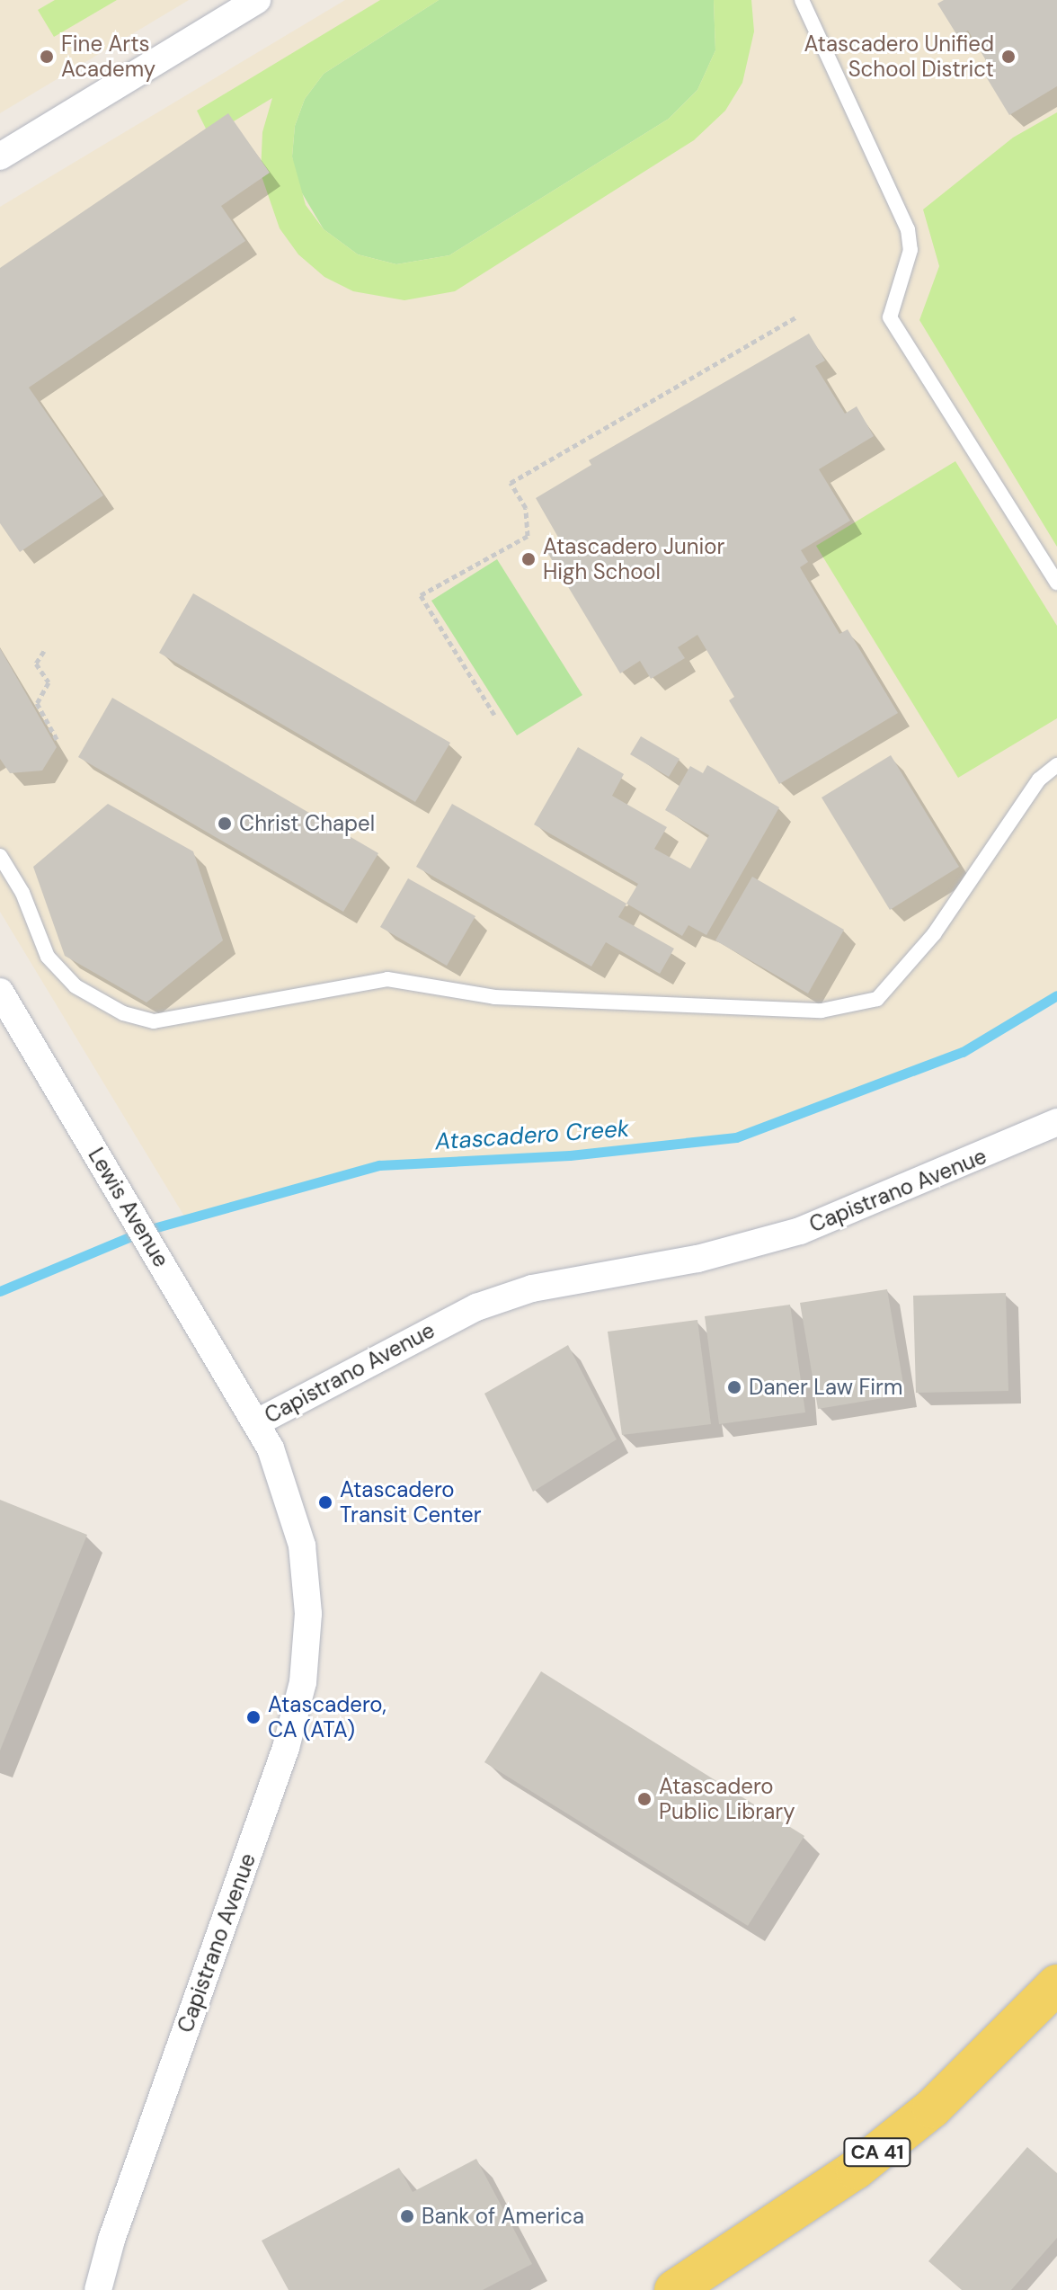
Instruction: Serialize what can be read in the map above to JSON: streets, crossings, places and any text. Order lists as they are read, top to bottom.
{
  "streets": {
    "main road": ["CA 41"],
    "street": ["Capistrano Avenue", "Lewis Avenue"]
  },
  "crossings": [
    ["Capistrano Avenue", "Lewis Avenue"]
  ],
  "water": ["Atascadero Creek"],
  "places": [
    "Fine Arts Academy",
    "Atascadero Unified School District",
    "Atascadero Junior High School",
    "Christ Chapel",
    "Daner Law Firm",
    "Atascadero Transit Center",
    "Atascadero, CA (ATA)",
    "Atascadero Public Library",
    "Bank of America"
  ]
}
